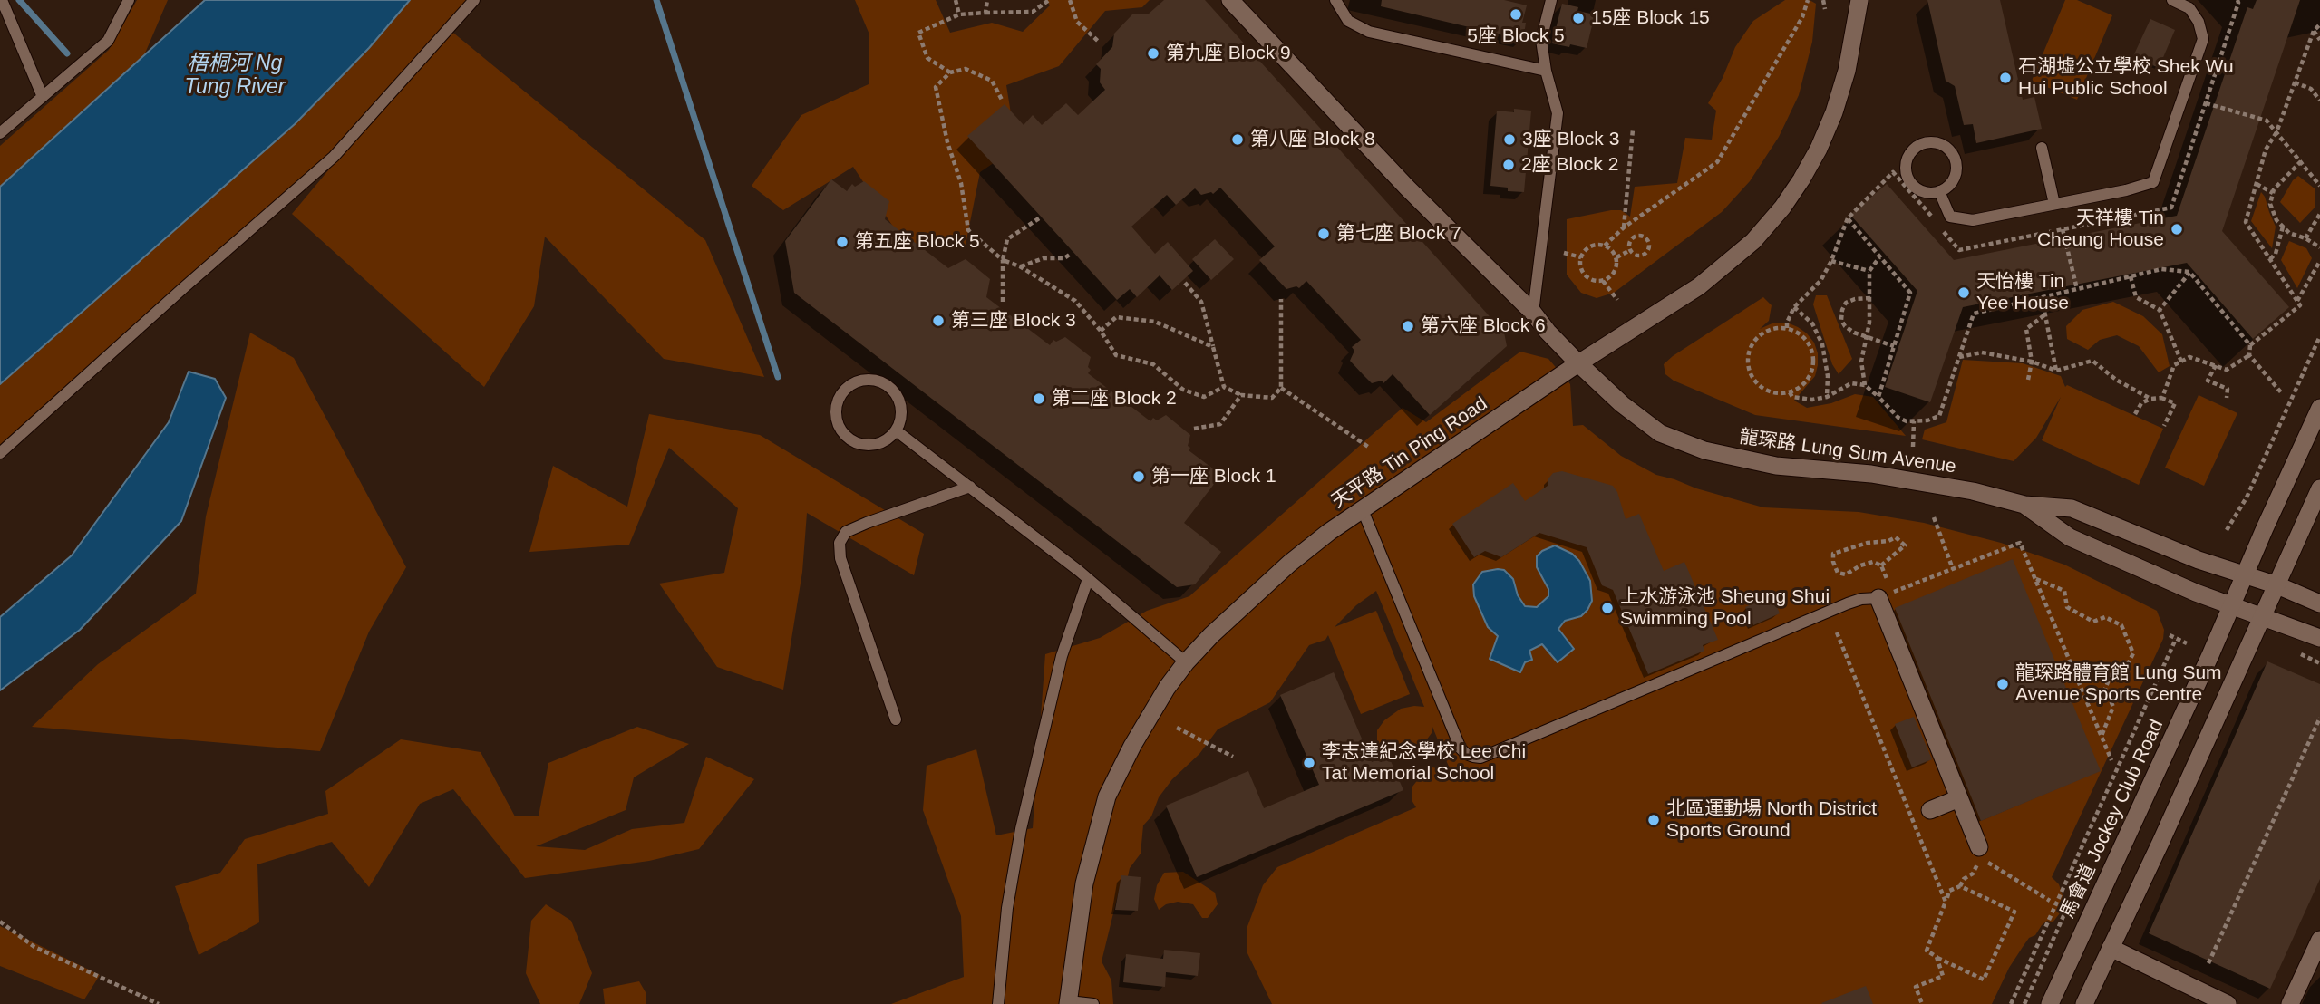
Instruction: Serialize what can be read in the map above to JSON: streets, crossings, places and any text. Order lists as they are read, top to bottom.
{
  "streets": {
    "street": ["龍琛路 Lung Sum Avenue", "天平路 Tin Ping Road", "馬會道 Jockey Club Road"]
  },
  "crossings": [
    ["龍琛路 Lung Sum Avenue", "天平路 Tin Ping Road"],
    ["龍琛路 Lung Sum Avenue", "馬會道 Jockey Club Road"]
  ],
  "water": ["梧桐河 Ng Tung River"],
  "places": [
    "5座 Block 5",
    "15座 Block 15",
    "第九座 Block 9",
    "石湖墟公立學校 Shek Wu Hui Public School",
    "第八座 Block 8",
    "3座 Block 3",
    "2座 Block 2",
    "天祥樓 Tin Cheung House",
    "第七座 Block 7",
    "第五座 Block 5",
    "天怡樓 Tin Yee House",
    "第三座 Block 3",
    "第六座 Block 6",
    "第二座 Block 2",
    "第一座 Block 1",
    "上水游泳池 Sheung Shui Swimming Pool",
    "龍琛路體育館 Lung Sum Avenue Sports Centre",
    "李志達紀念學校 Lee Chi Tat Memorial School",
    "北區運動場 North District Sports Ground"
  ]
}
